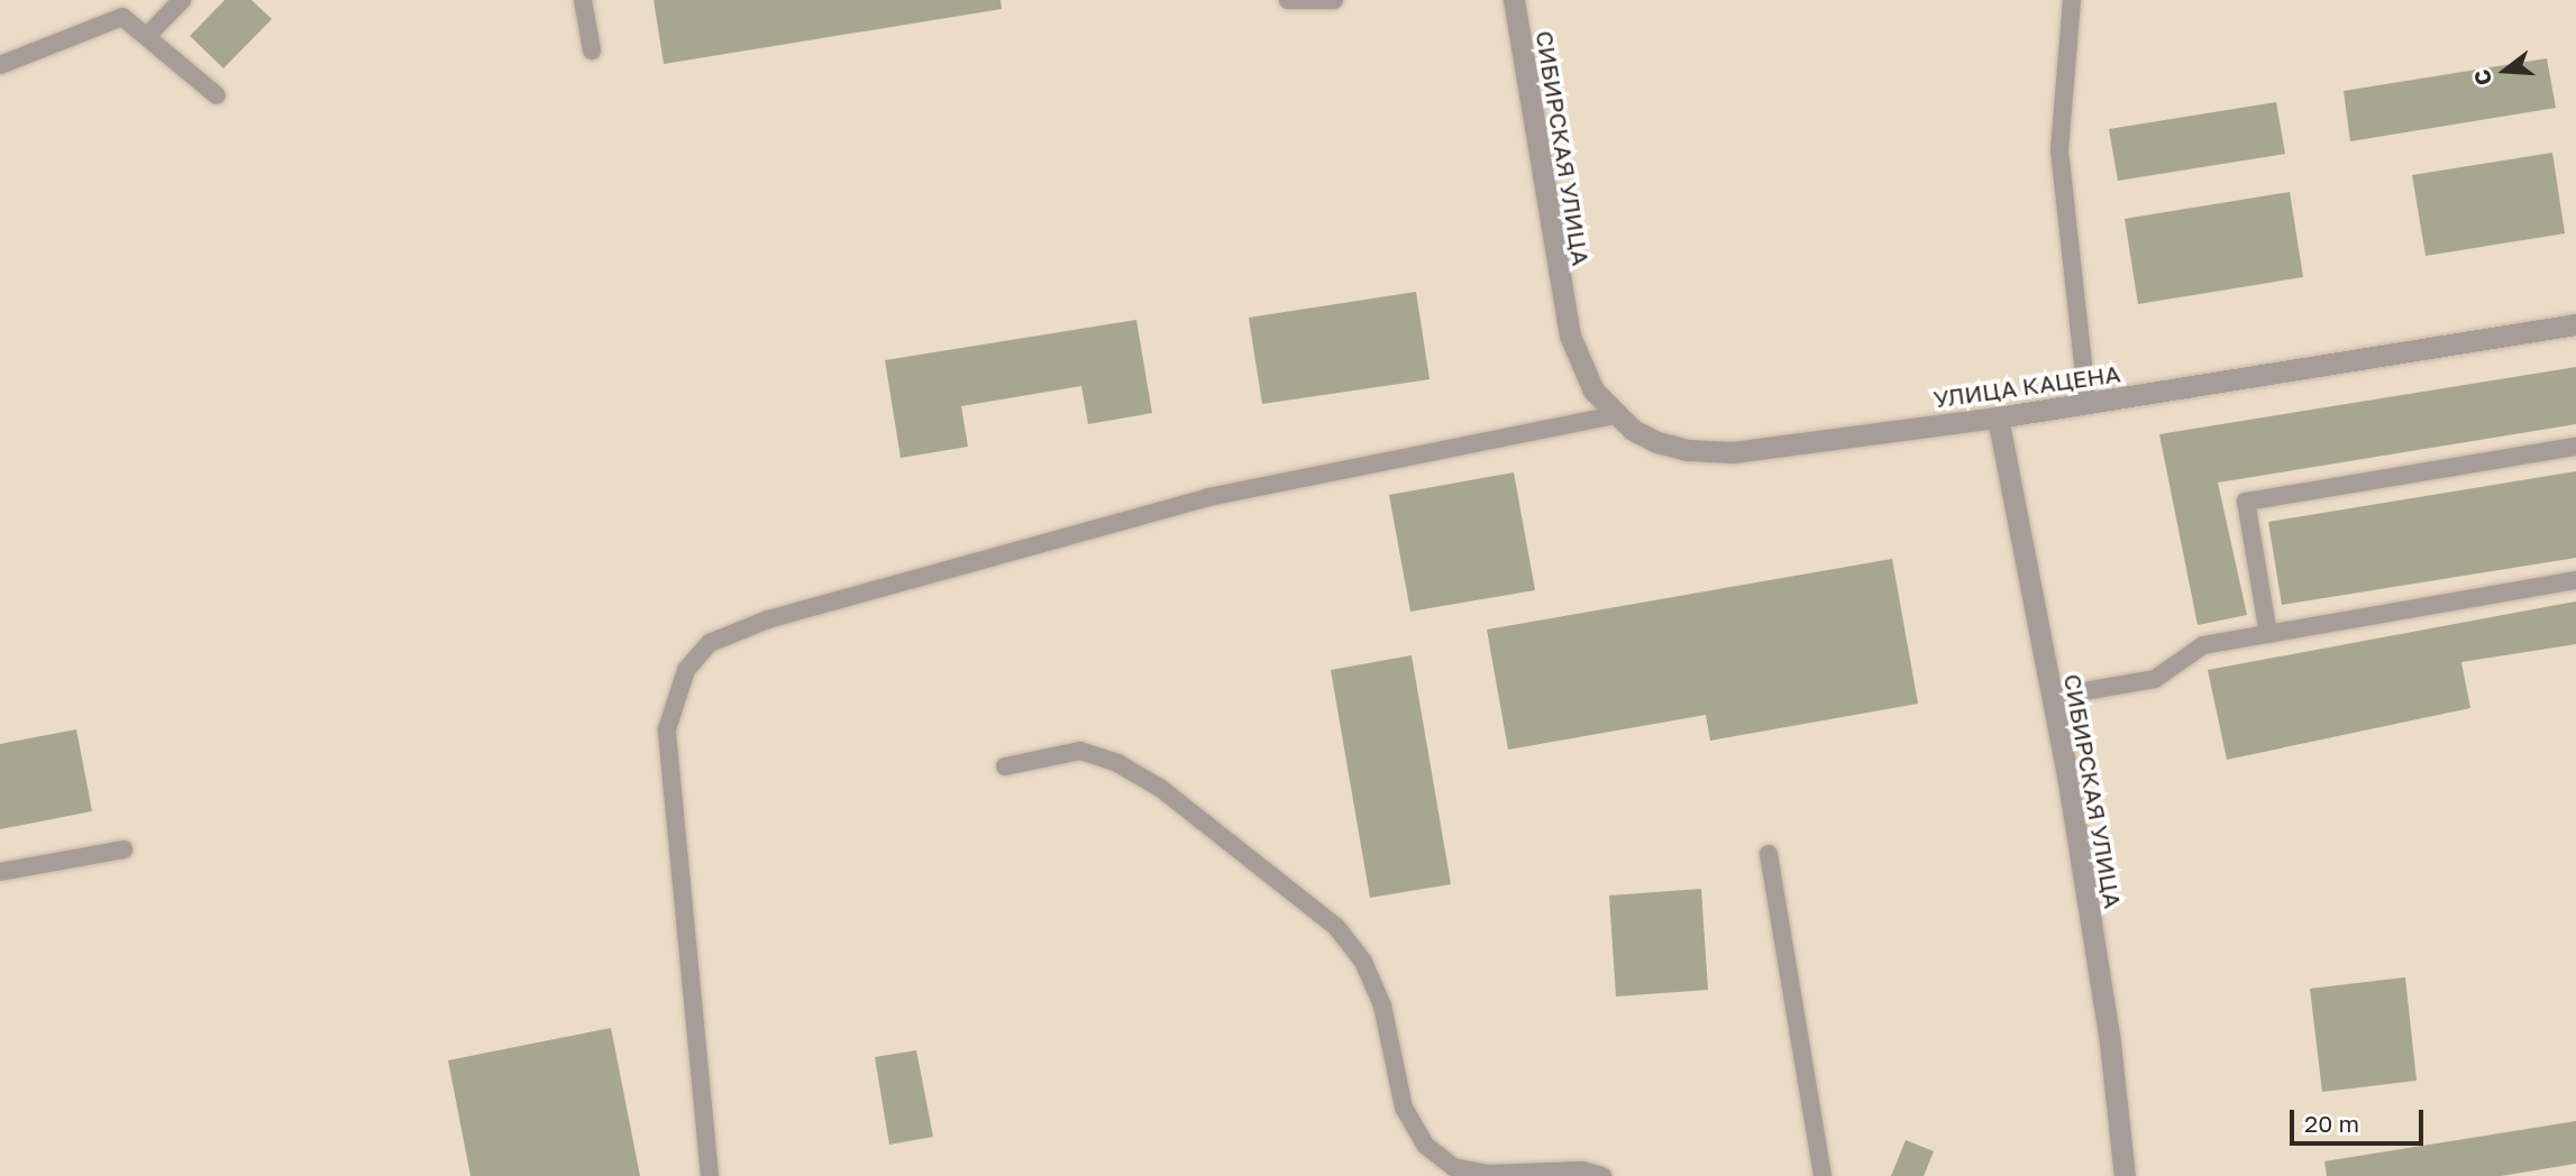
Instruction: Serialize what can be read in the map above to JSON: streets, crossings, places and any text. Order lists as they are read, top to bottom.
{
  "streets": {
    "street": ["СИБИРСКАЯ УЛИЦА", "УЛИЦА КАЦЕНА"]
  },
  "crossings": [
    ["СИБИРСКАЯ УЛИЦА", "УЛИЦА КАЦЕНА"]
  ],
  "scale_bar": "20 m",
  "north": "left"
}
